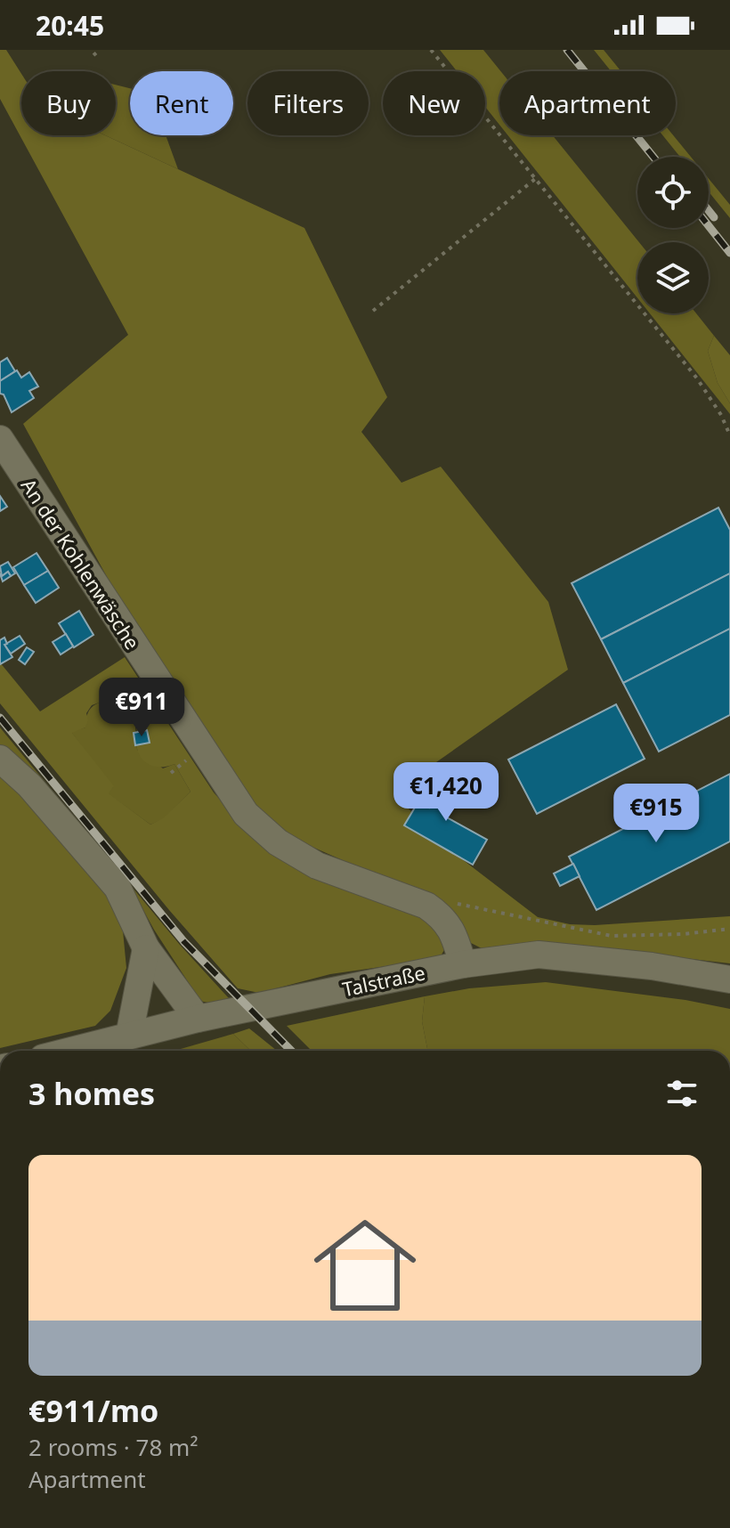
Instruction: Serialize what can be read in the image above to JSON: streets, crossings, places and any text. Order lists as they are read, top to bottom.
{
  "streets": {
    "street": ["An der Kohlenwäsche", "Talstraße"]
  },
  "crossings": [
    ["An der Kohlenwäsche", "Talstraße"]
  ],
  "page": {
    "status": "20:45",
    "chip": [
      "Buy",
      "Rent",
      "Filters",
      "New",
      "Apartment"
    ],
    "price": ["€911", "€1,420", "€915"],
    "heading": "3 homes",
    "list": [
      {
        "name": "€911/mo",
        "note": "2 rooms · 78 m² · Apartment"
      }
    ]
  }
}
